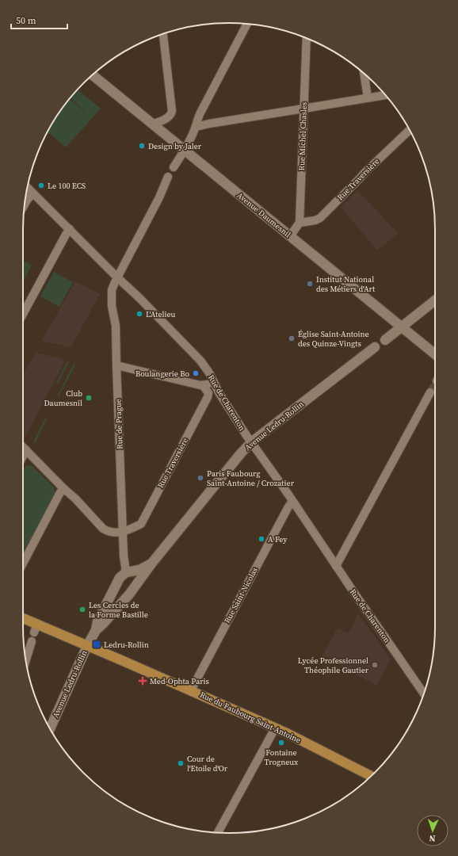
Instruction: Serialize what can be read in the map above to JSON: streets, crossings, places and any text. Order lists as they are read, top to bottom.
{
  "streets": {
    "main road": ["Avenue Daumesnil", "Avenue Ledru-Rollin", "Rue du Faubourg Saint-Antoine"],
    "street": [
      "Rue Michel Chasles",
      "Rue Traversière",
      "Rue de Charenton",
      "Rue de Prague",
      "Rue Saint-Nicolas"
    ]
  },
  "crossings": [
    ["Rue Michel Chasles", "Rue Traversière"],
    ["Rue Traversière", "Rue de Prague"],
    ["Rue de Charenton", "Rue de Prague"],
    ["Rue de Charenton", "Avenue Ledru-Rollin"],
    ["Rue de Charenton", "Rue Saint-Nicolas"],
    ["Rue de Prague", "Avenue Ledru-Rollin"],
    ["Avenue Ledru-Rollin", "Rue du Faubourg Saint-Antoine"],
    ["Rue Saint-Nicolas", "Rue du Faubourg Saint-Antoine"]
  ],
  "places": {
    "other": [
      "Design by Jaler",
      "Le 100 ECS",
      "Institut National des Métiers d'Art",
      "L'Atelieu",
      "Église Saint-Antoine des Quinze-Vingts",
      "Boulangerie Bo",
      "Club Daumesnil",
      "Paris Faubourg Saint-Antoine / Crozatier",
      "A Fey",
      "Les Cercles de la Forme Bastille",
      "Lycée Professionnel Théophile Gautier",
      "Fontaine Trogneux",
      "Cour de l'Etoile d'Or"
    ],
    "transit": ["Ledru-Rollin"],
    "health": ["Med-Ophta Paris"]
  },
  "scale_bar": "50 m",
  "north": "bottom"
}
